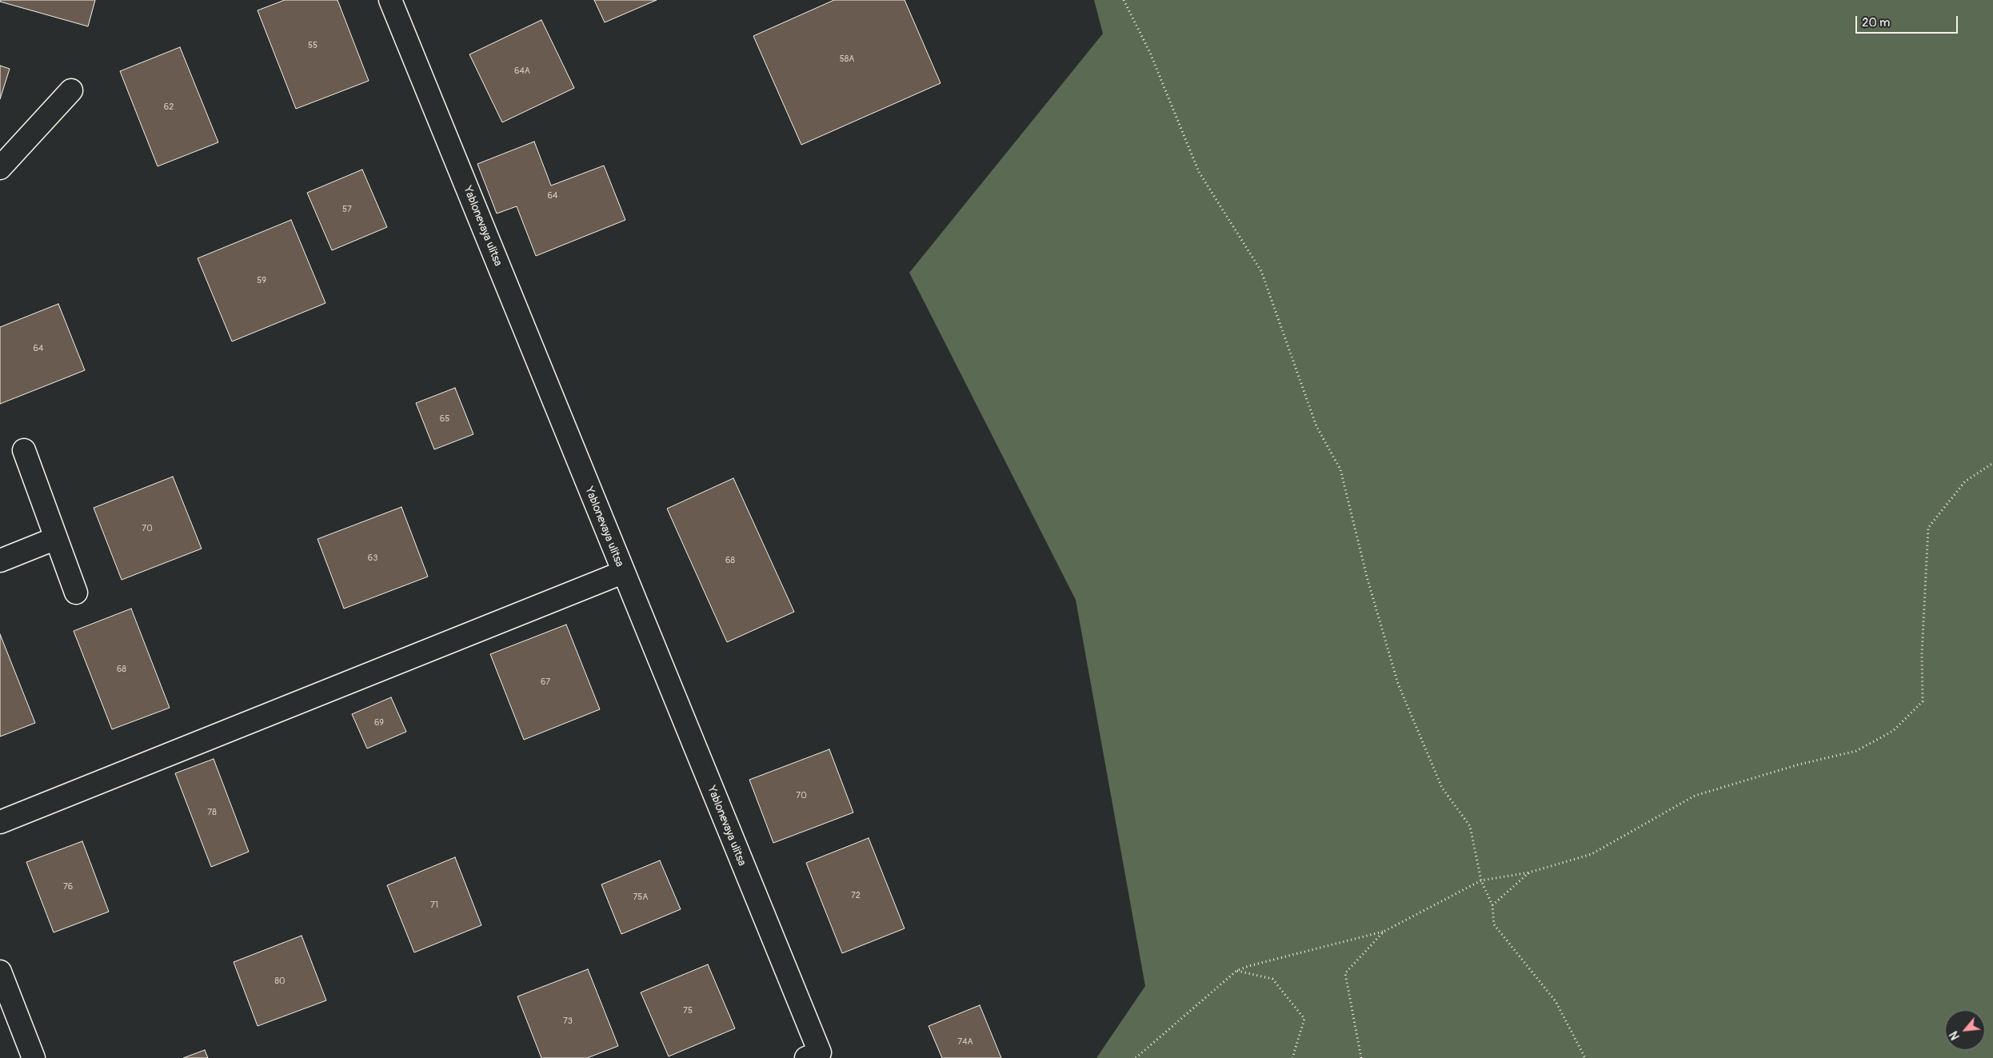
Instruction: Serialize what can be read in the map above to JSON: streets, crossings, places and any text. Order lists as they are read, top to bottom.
{
  "streets": {
    "street": ["Yablonevaya ulitsa"]
  },
  "house_numbers": [
    "55",
    "58А",
    "64А",
    "62",
    "64",
    "57",
    "59",
    "64",
    "65",
    "70",
    "63",
    "68",
    "68",
    "67",
    "69",
    "70",
    "78",
    "76",
    "72",
    "75А",
    "71",
    "80",
    "75",
    "73",
    "74А"
  ],
  "scale_bar": "20 m",
  "north": "bottom left"
}
